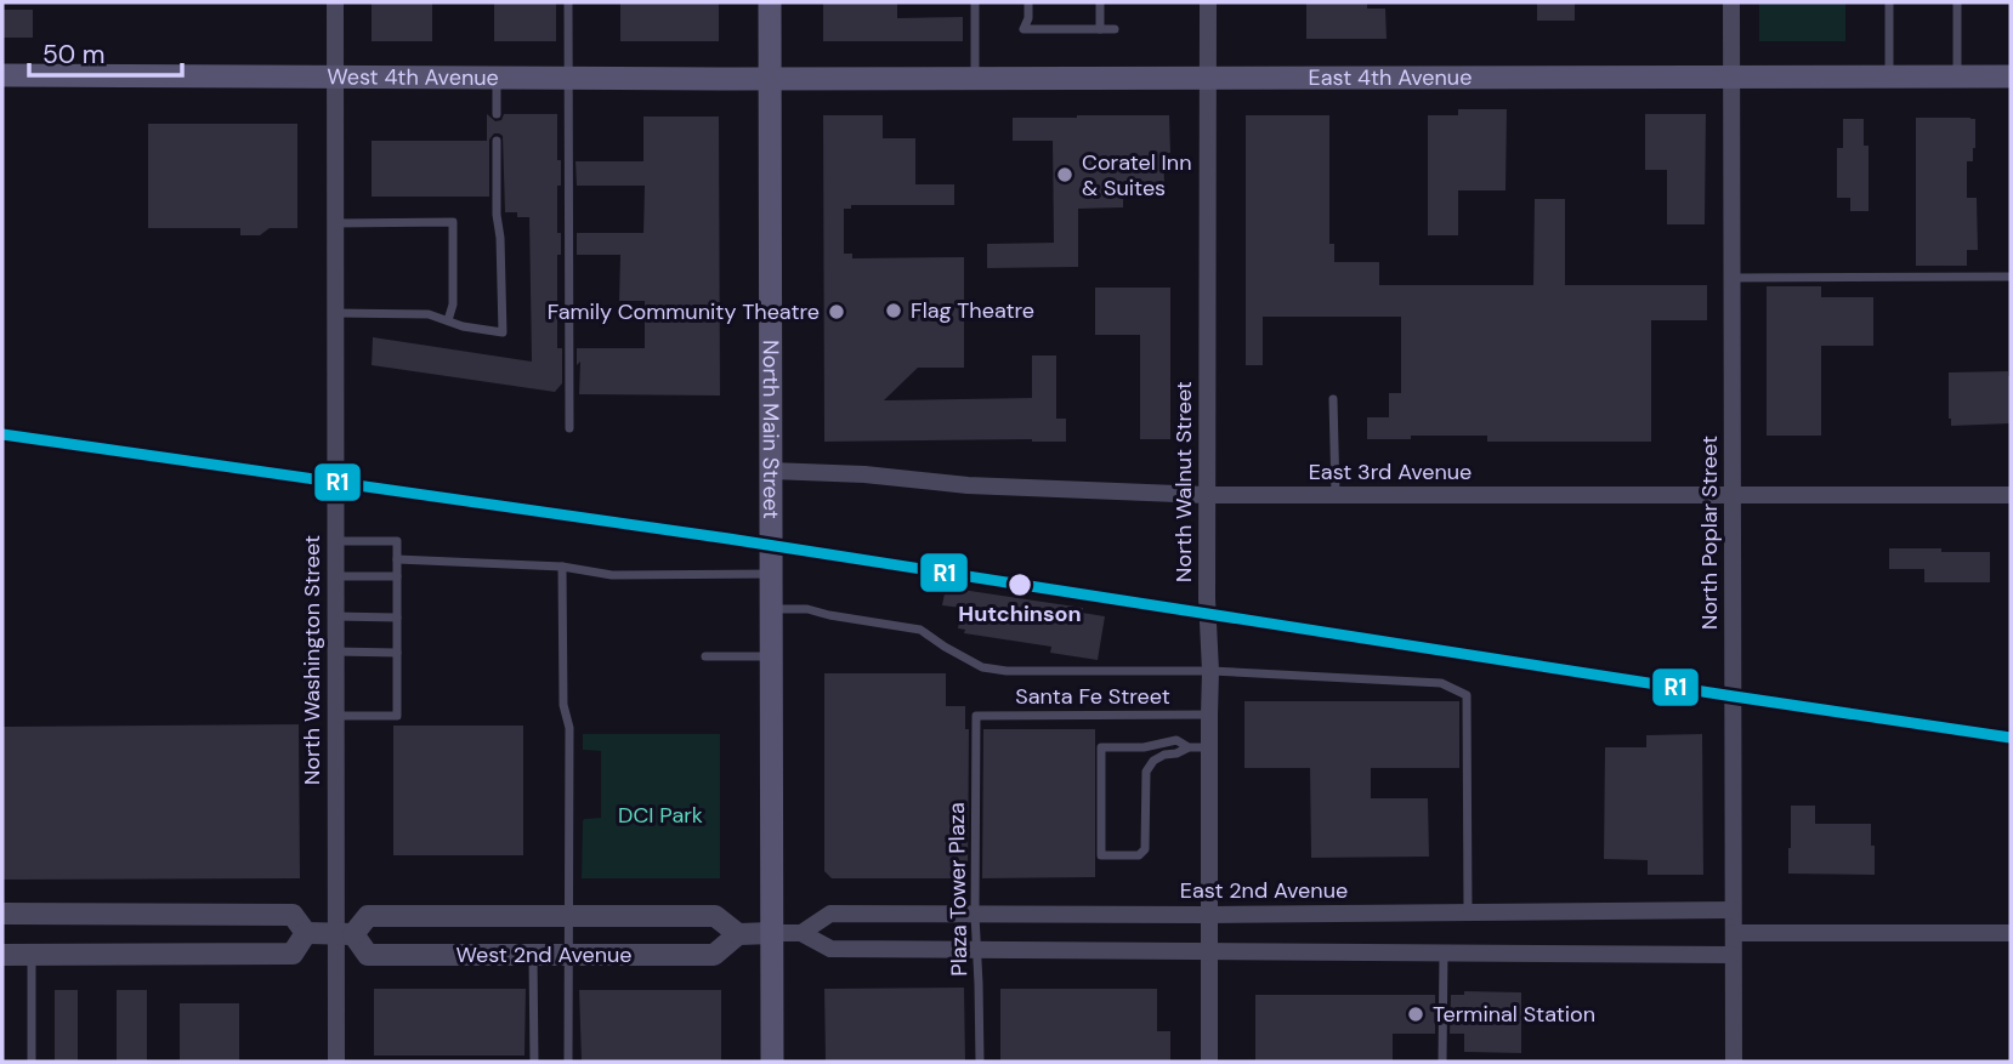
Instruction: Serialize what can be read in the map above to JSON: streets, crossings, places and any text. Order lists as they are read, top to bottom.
{
  "streets": {
    "main road": ["West 4th Avenue", "East 4th Avenue", "North Main Street"],
    "street": [
      "East 3rd Avenue",
      "North Walnut Street",
      "North Poplar Street",
      "North Washington Street",
      "East 2nd Avenue",
      "West 2nd Avenue"
    ],
    "lane": ["Santa Fe Street", "Plaza Tower Plaza"]
  },
  "crossings": [
    ["West 4th Avenue", "East 4th Avenue"],
    ["West 4th Avenue", "North Main Street"],
    ["West 4th Avenue", "North Washington Street"],
    ["East 4th Avenue", "North Main Street"],
    ["East 4th Avenue", "North Walnut Street"],
    ["East 4th Avenue", "North Poplar Street"],
    ["North Main Street", "East 3rd Avenue"],
    ["North Main Street", "East 2nd Avenue"],
    ["North Main Street", "West 2nd Avenue"],
    ["East 3rd Avenue", "North Walnut Street"],
    ["East 3rd Avenue", "North Poplar Street"],
    ["North Walnut Street", "Santa Fe Street"],
    ["North Walnut Street", "East 2nd Avenue"],
    ["North Poplar Street", "East 2nd Avenue"],
    ["North Washington Street", "West 2nd Avenue"],
    ["Santa Fe Street", "Plaza Tower Plaza"],
    ["Plaza Tower Plaza", "East 2nd Avenue"],
    ["East 2nd Avenue", "West 2nd Avenue"]
  ],
  "parks": ["DCI Park"],
  "places": [
    "Coratel Inn & Suites",
    "Flag Theatre",
    "Family Community Theatre",
    "Hutchinson",
    "Terminal Station"
  ],
  "lines": ["transit line R1"],
  "scale_bar": "50 m"
}
